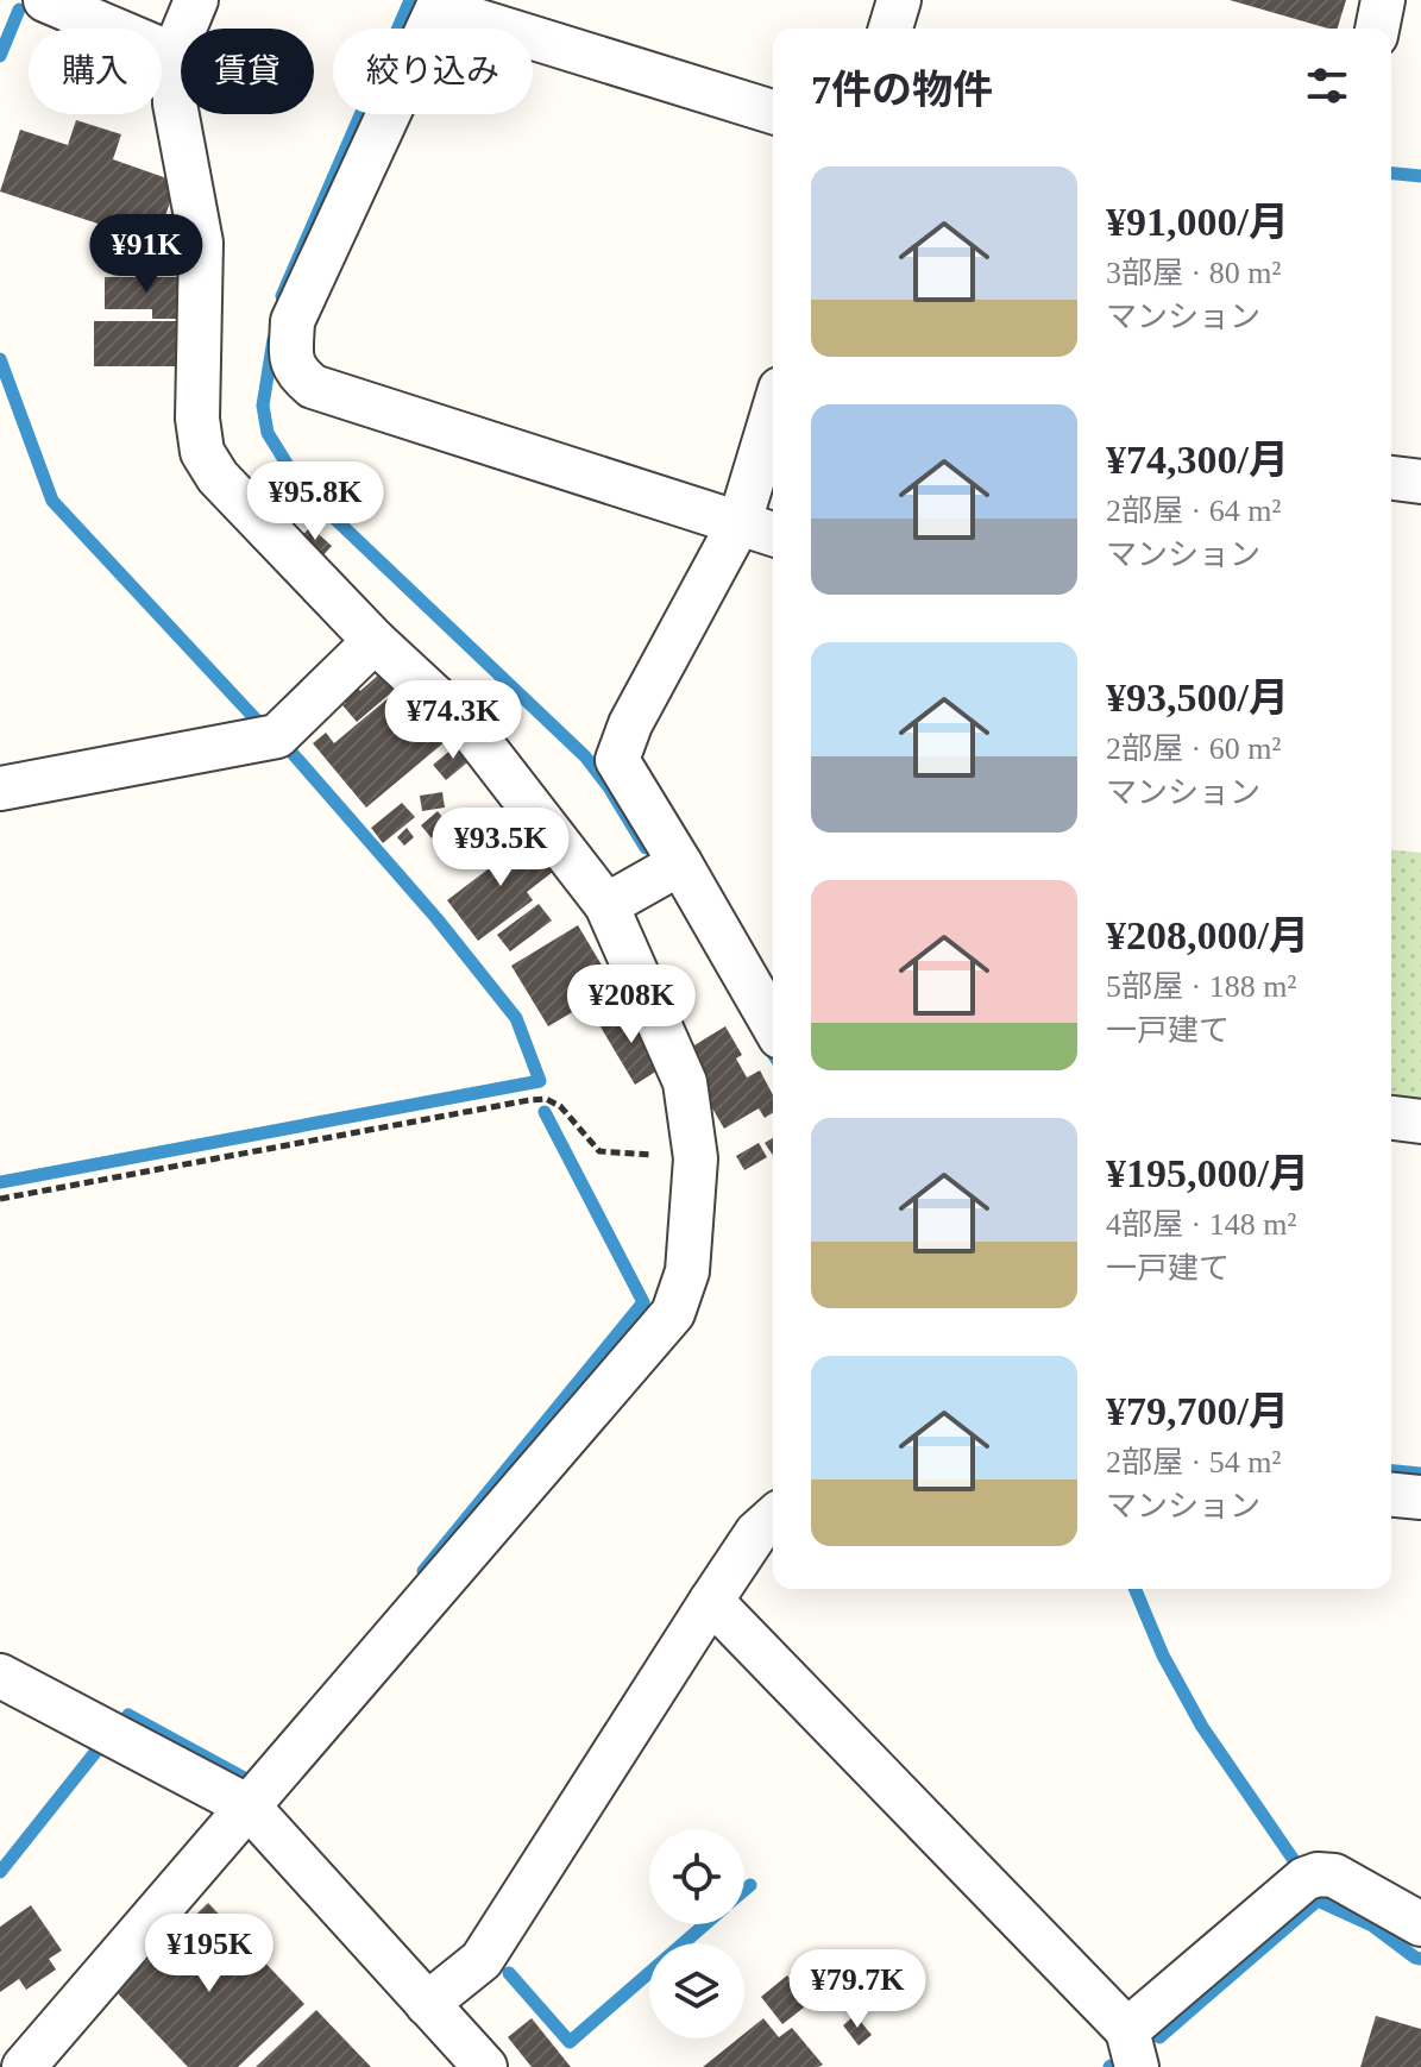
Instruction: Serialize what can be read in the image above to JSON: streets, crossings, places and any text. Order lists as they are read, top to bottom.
{
  "page": {
    "chip": ["購入", "賃貸", "絞り込み"],
    "heading": "7件の物件",
    "list": [
      {
        "name": "¥91,000/月",
        "note": "3部屋 · 80 m² · マンション"
      },
      {
        "name": "¥74,300/月",
        "note": "2部屋 · 64 m² · マンション"
      },
      {
        "name": "¥93,500/月",
        "note": "2部屋 · 60 m² · マンション"
      },
      {
        "name": "¥208,000/月",
        "note": "5部屋 · 188 m² · 一戸建て"
      },
      {
        "name": "¥195,000/月",
        "note": "4部屋 · 148 m² · 一戸建て"
      },
      {
        "name": "¥79,700/月",
        "note": "2部屋 · 54 m² · マンション"
      }
    ],
    "price": [
      "¥91K",
      "¥95.8K",
      "¥74.3K",
      "¥93.5K",
      "¥208K",
      "¥195K",
      "¥79.7K"
    ]
  }
}
